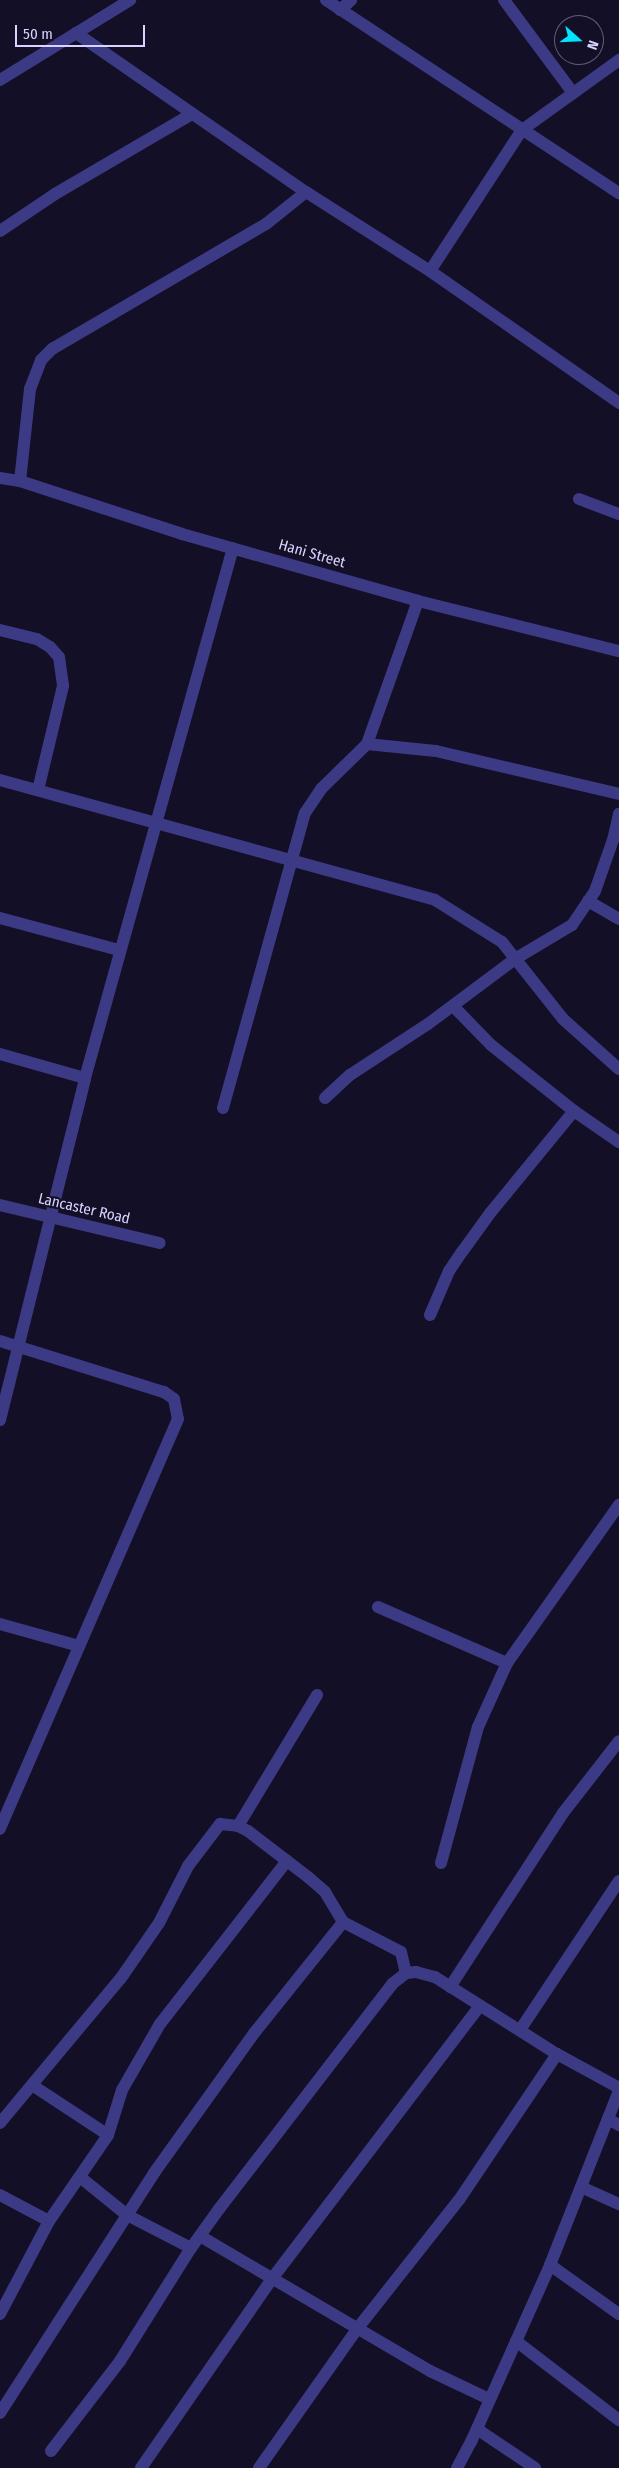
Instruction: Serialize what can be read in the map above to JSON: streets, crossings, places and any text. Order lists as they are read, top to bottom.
{
  "streets": {
    "street": ["Hani Street", "Lancaster Road"]
  },
  "scale_bar": "50 m",
  "north": "right"
}
